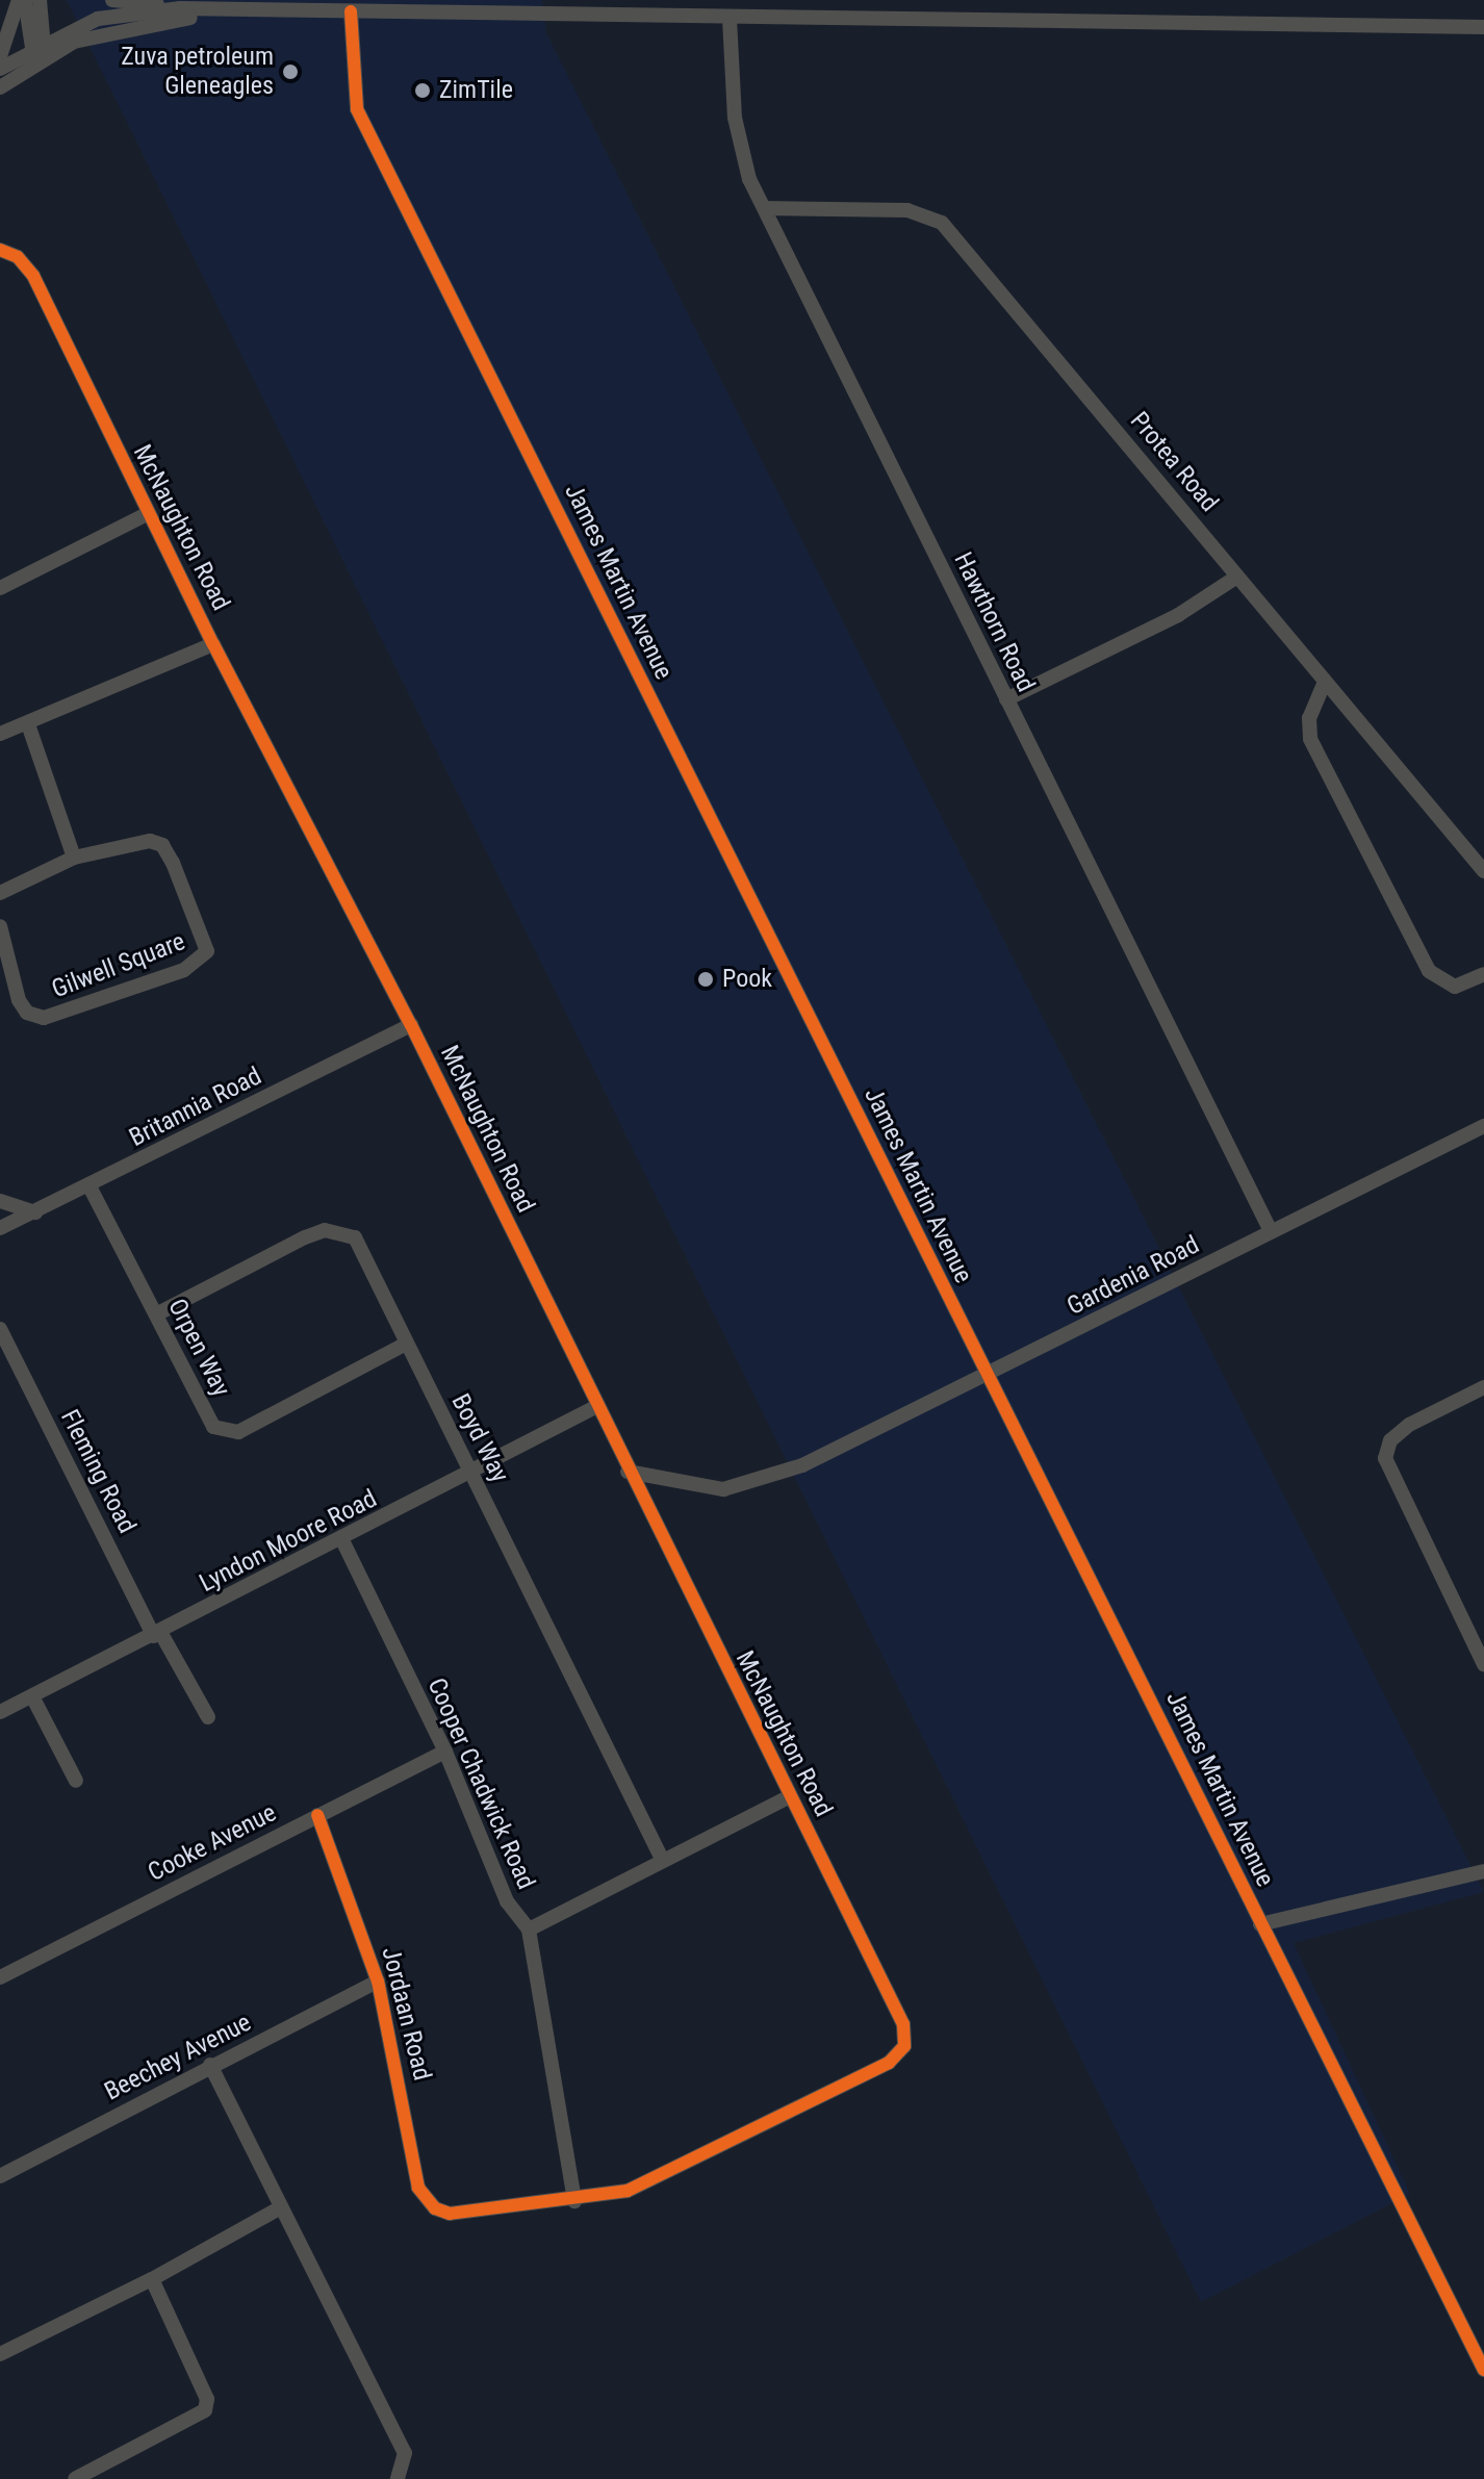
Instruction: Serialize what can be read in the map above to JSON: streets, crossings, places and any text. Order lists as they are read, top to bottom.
{
  "streets": {
    "street": [
      "Protea Road",
      "McNaughton Road",
      "James Martin Avenue",
      "Hawthorn Road",
      "Gilwell Square",
      "Britannia Road",
      "Gardenia Road",
      "Orpen Way",
      "Boyd Way",
      "Fleming Road",
      "Lyndon Moore Road",
      "Cooper Chadwick Road",
      "Cooke Avenue",
      "Jordaan Road",
      "Beechey Avenue"
    ]
  },
  "crossings": [
    ["Protea Road", "Hawthorn Road"],
    ["McNaughton Road", "Britannia Road"],
    ["McNaughton Road", "Gardenia Road"],
    ["McNaughton Road", "Lyndon Moore Road"],
    ["McNaughton Road", "Cooper Chadwick Road"],
    ["McNaughton Road", "Jordaan Road"],
    ["James Martin Avenue", "Gardenia Road"],
    ["Hawthorn Road", "Gardenia Road"],
    ["Britannia Road", "Orpen Way"],
    ["Orpen Way", "Boyd Way"],
    ["Boyd Way", "Lyndon Moore Road"],
    ["Fleming Road", "Lyndon Moore Road"],
    ["Lyndon Moore Road", "Cooper Chadwick Road"],
    ["Cooper Chadwick Road", "Cooke Avenue"],
    ["Cooper Chadwick Road", "Jordaan Road"],
    ["Cooke Avenue", "Jordaan Road"],
    ["Jordaan Road", "Beechey Avenue"]
  ],
  "places": ["Zuva petroleum Gleneagles", "ZimTile", "Pook"]
}
